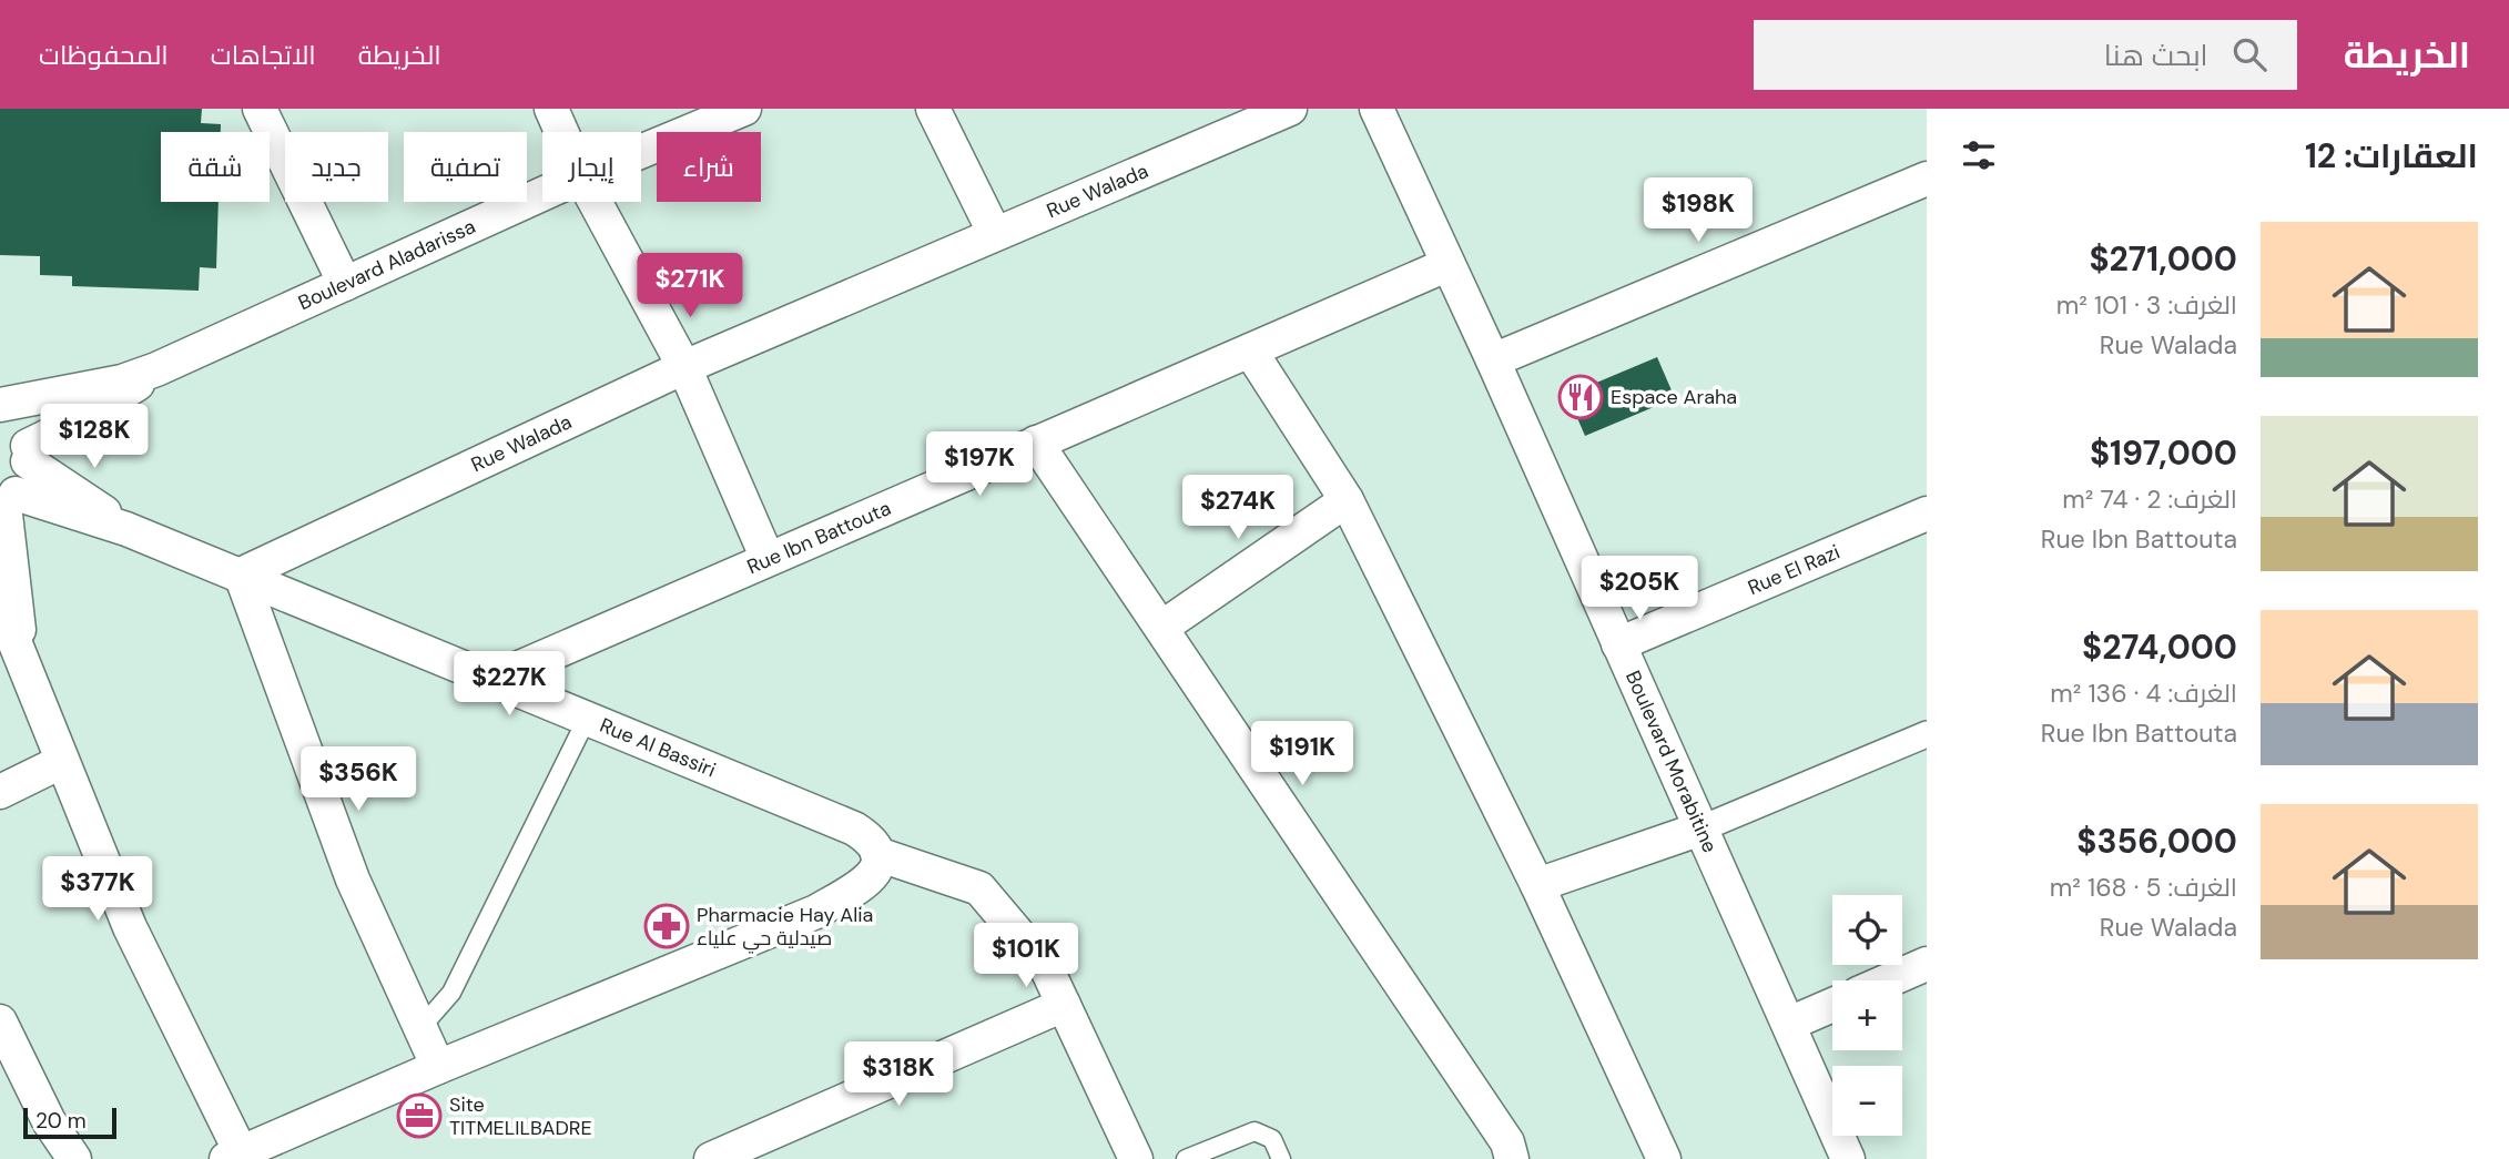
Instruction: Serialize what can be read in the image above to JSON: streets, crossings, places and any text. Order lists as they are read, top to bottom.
{
  "streets": {
    "street": [
      "Rue Walada",
      "Boulevard Aladarissa",
      "Rue Ibn Battouta",
      "Rue El Razi",
      "Rue Al Bassiri",
      "Boulevard Morabitine"
    ]
  },
  "crossings": [
    ["Rue Walada", "Rue Al Bassiri"],
    ["Boulevard Aladarissa", "Rue Al Bassiri"],
    ["Rue Ibn Battouta", "Rue Al Bassiri"],
    ["Rue Ibn Battouta", "Boulevard Morabitine"],
    ["Rue El Razi", "Boulevard Morabitine"]
  ],
  "places": {
    "restaurant": ["Espace Araha"],
    "pharmacy": ["Pharmacie Hay Alia صيدلية حي علياء"],
    "office": ["Site TITMELILBADRE"]
  },
  "scale_bar": "20 m",
  "page": {
    "header": "الخريطة",
    "search": "ابحث هنا",
    "nav": ["الخريطة", "الاتجاهات", "المحفوظات"],
    "heading": "العقارات: 12",
    "chip": [
      "شراء",
      "إيجار",
      "تصفية",
      "جديد",
      "شقة"
    ],
    "price": [
      "$198K",
      "$271K",
      "$128K",
      "$197K",
      "$274K",
      "$205K",
      "$227K",
      "$191K",
      "$356K",
      "$377K",
      "$101K",
      "$318K"
    ],
    "list": [
      {
        "name": "$271,000",
        "note": "الغرف: 3 · 101 m² · Rue Walada"
      },
      {
        "name": "$197,000",
        "note": "الغرف: 2 · 74 m² · Rue Ibn Battouta"
      },
      {
        "name": "$274,000",
        "note": "الغرف: 4 · 136 m² · Rue Ibn Battouta"
      },
      {
        "name": "$356,000",
        "note": "الغرف: 5 · 168 m² · Rue Walada"
      }
    ],
    "map_buttons": ["+", "−"],
    "scale": "20 m"
  }
}
